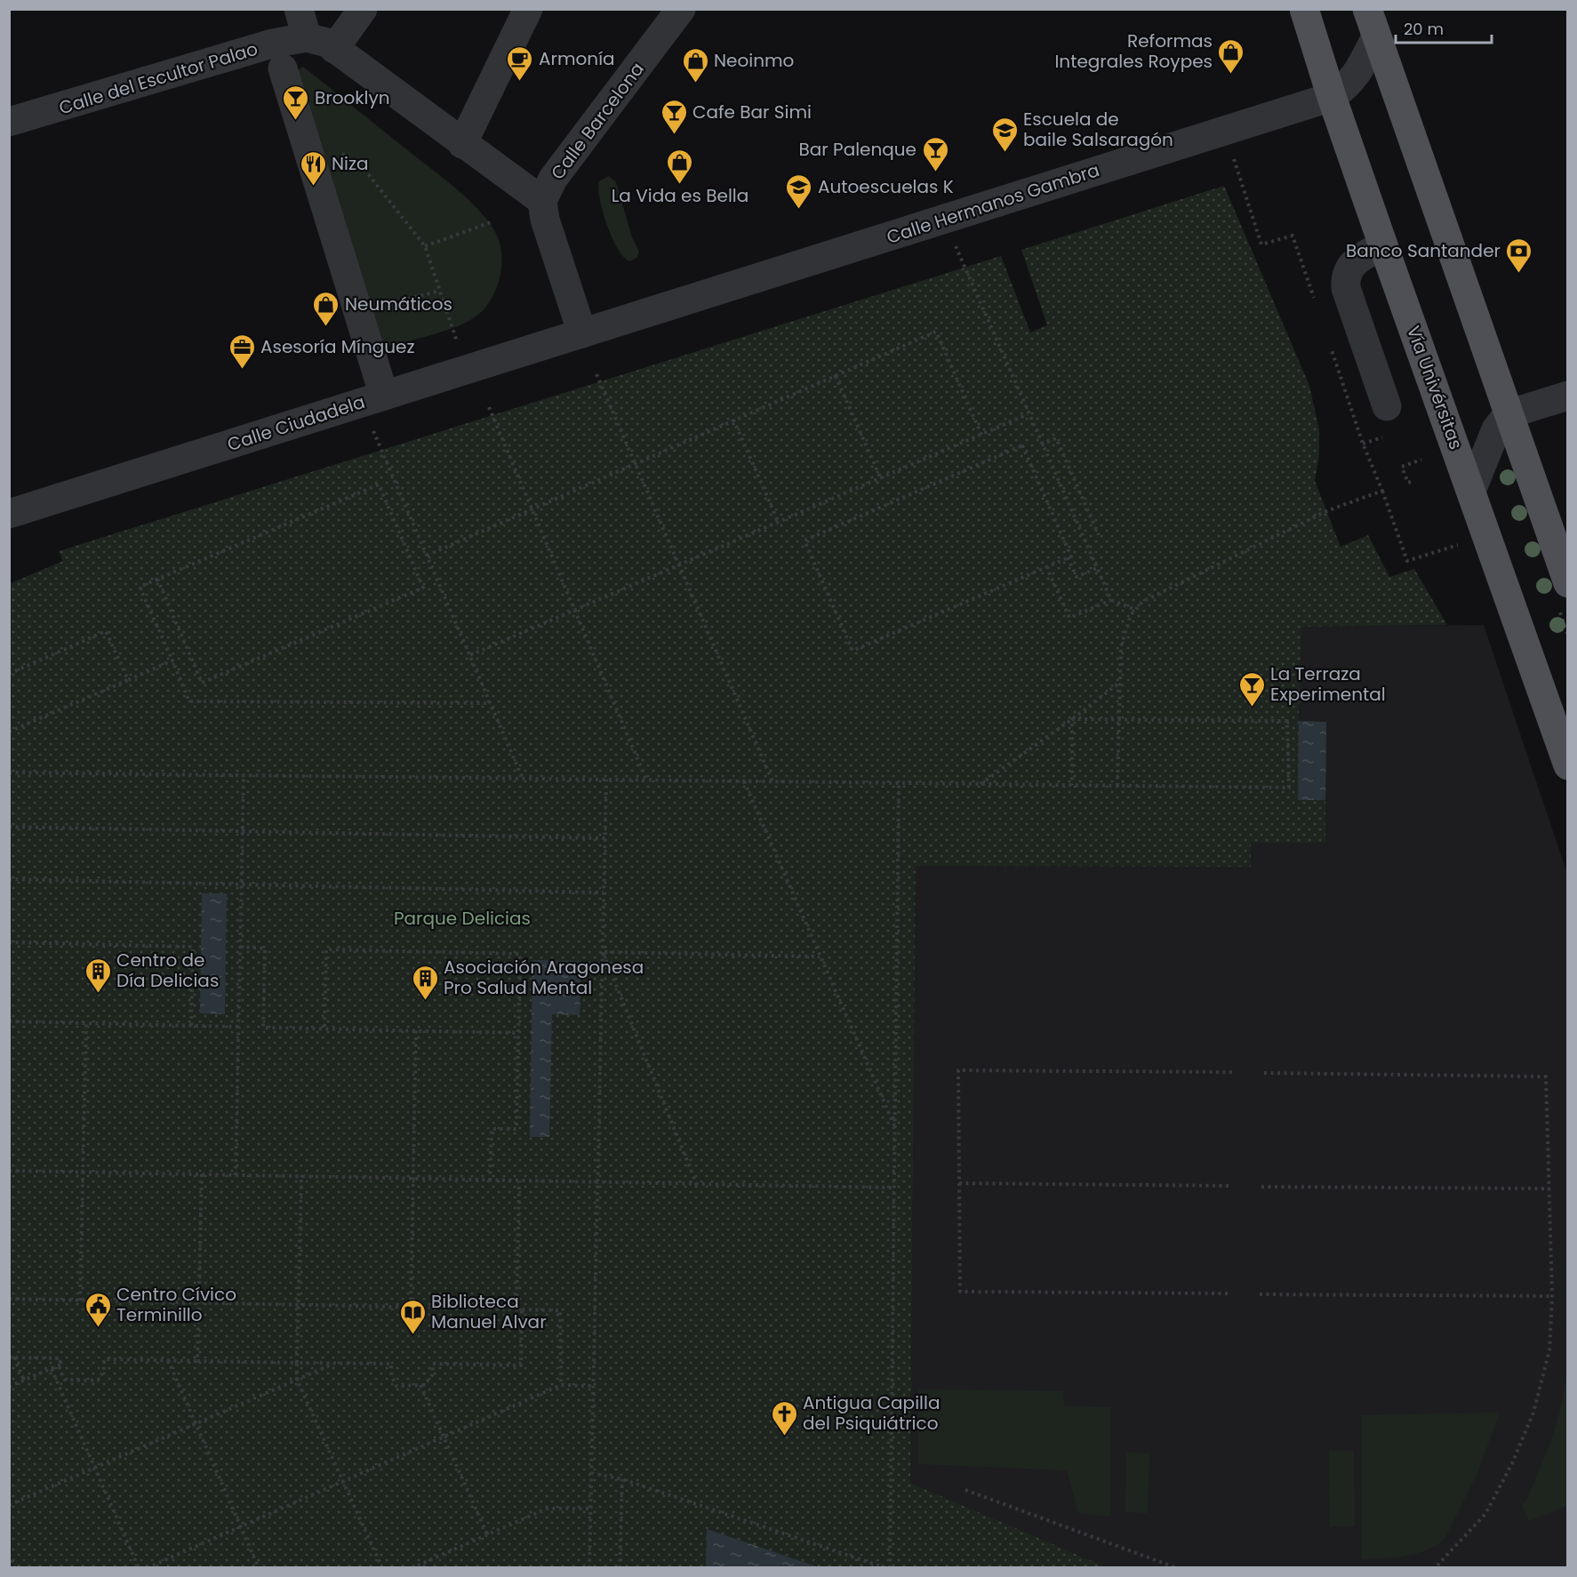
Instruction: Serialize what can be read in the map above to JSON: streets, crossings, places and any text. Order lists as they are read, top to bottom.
{
  "streets": {
    "main road": ["Vía Univérsitas"],
    "street": [
      "Calle del Escultor Palao",
      "Calle Barcelona",
      "Calle Hermanos Gambra",
      "Calle Ciudadela"
    ]
  },
  "crossings": [
    ["Calle Hermanos Gambra", "Vía Univérsitas"],
    ["Calle Hermanos Gambra", "Calle Ciudadela"]
  ],
  "parks": ["Parque Delicias"],
  "places": {
    "shop": [
      "Reformas Integrales Roypes",
      "Neoinmo",
      "La Vida es Bella",
      "Neumáticos"
    ],
    "cafe": ["Armonía"],
    "bar": [
      "Brooklyn",
      "Cafe Bar Simi",
      "Bar Palenque",
      "La Terraza Experimental"
    ],
    "school or university": ["Escuela de baile Salsaragón", "Autoescuelas K"],
    "restaurant": ["Niza"],
    "bank": ["Banco Santander"],
    "office": ["Asesoría Mínguez"],
    "building": ["Centro de Día Delicias", "Asociación Aragonesa Pro Salud Mental"],
    "public building": ["Centro Cívico Terminillo"],
    "library": ["Biblioteca Manuel Alvar"],
    "church": ["Antigua Capilla del Psiquiátrico"]
  },
  "scale_bar": "20 m"
}
